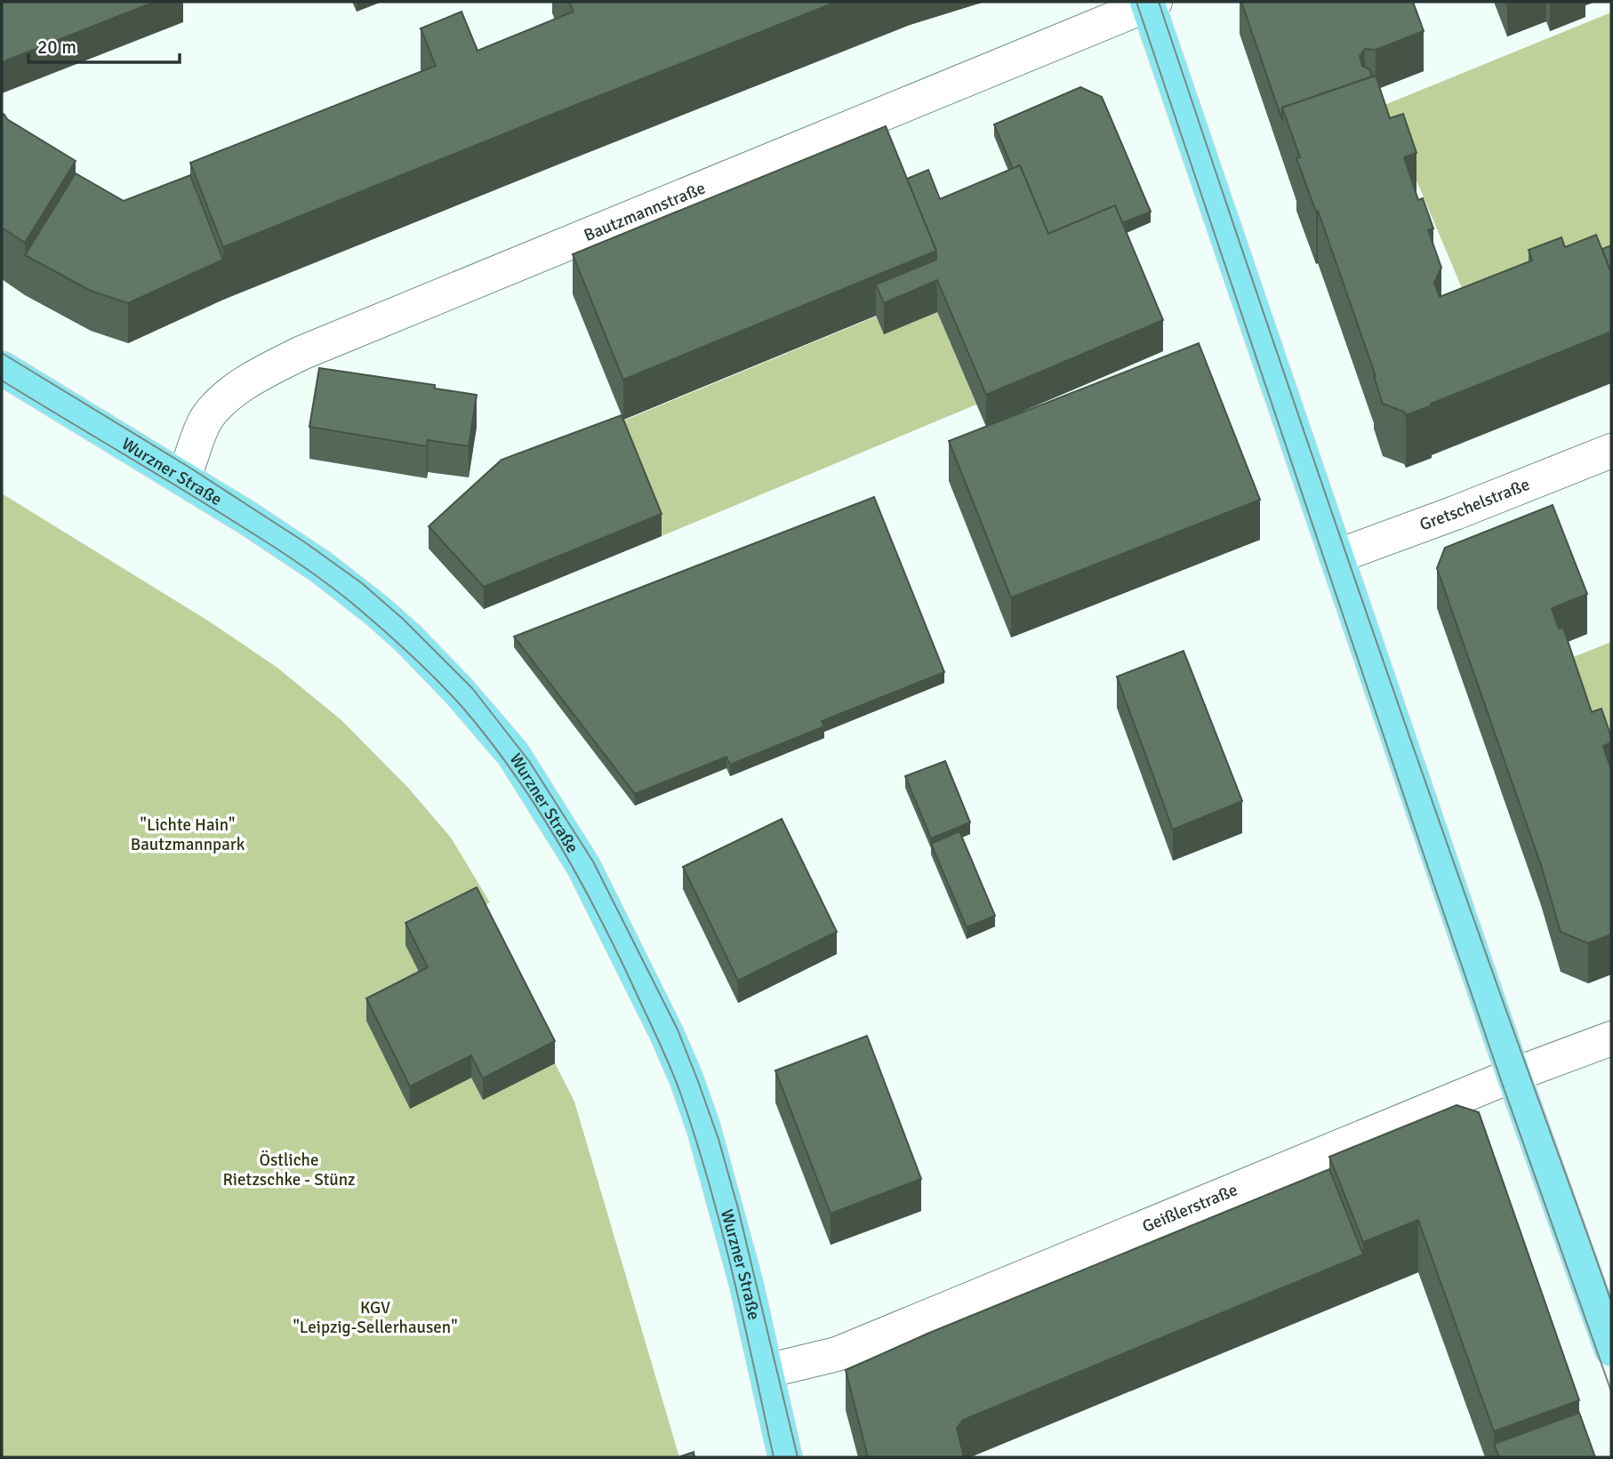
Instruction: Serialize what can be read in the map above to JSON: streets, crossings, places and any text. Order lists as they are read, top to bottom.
{
  "streets": {
    "main road": ["Wurzner Straße"],
    "street": ["Bautzmannstraße", "Gretschelstraße", "Geißlerstraße"]
  },
  "crossings": [
    ["Bautzmannstraße", "Wurzner Straße"],
    ["Wurzner Straße", "Geißlerstraße"]
  ],
  "parks": ["\"Lichte Hain\" Bautzmannpark", "Östliche Rietzschke - Stünz", "KGV \"Leipzig-Sellerhausen\""],
  "scale_bar": "20 m"
}
